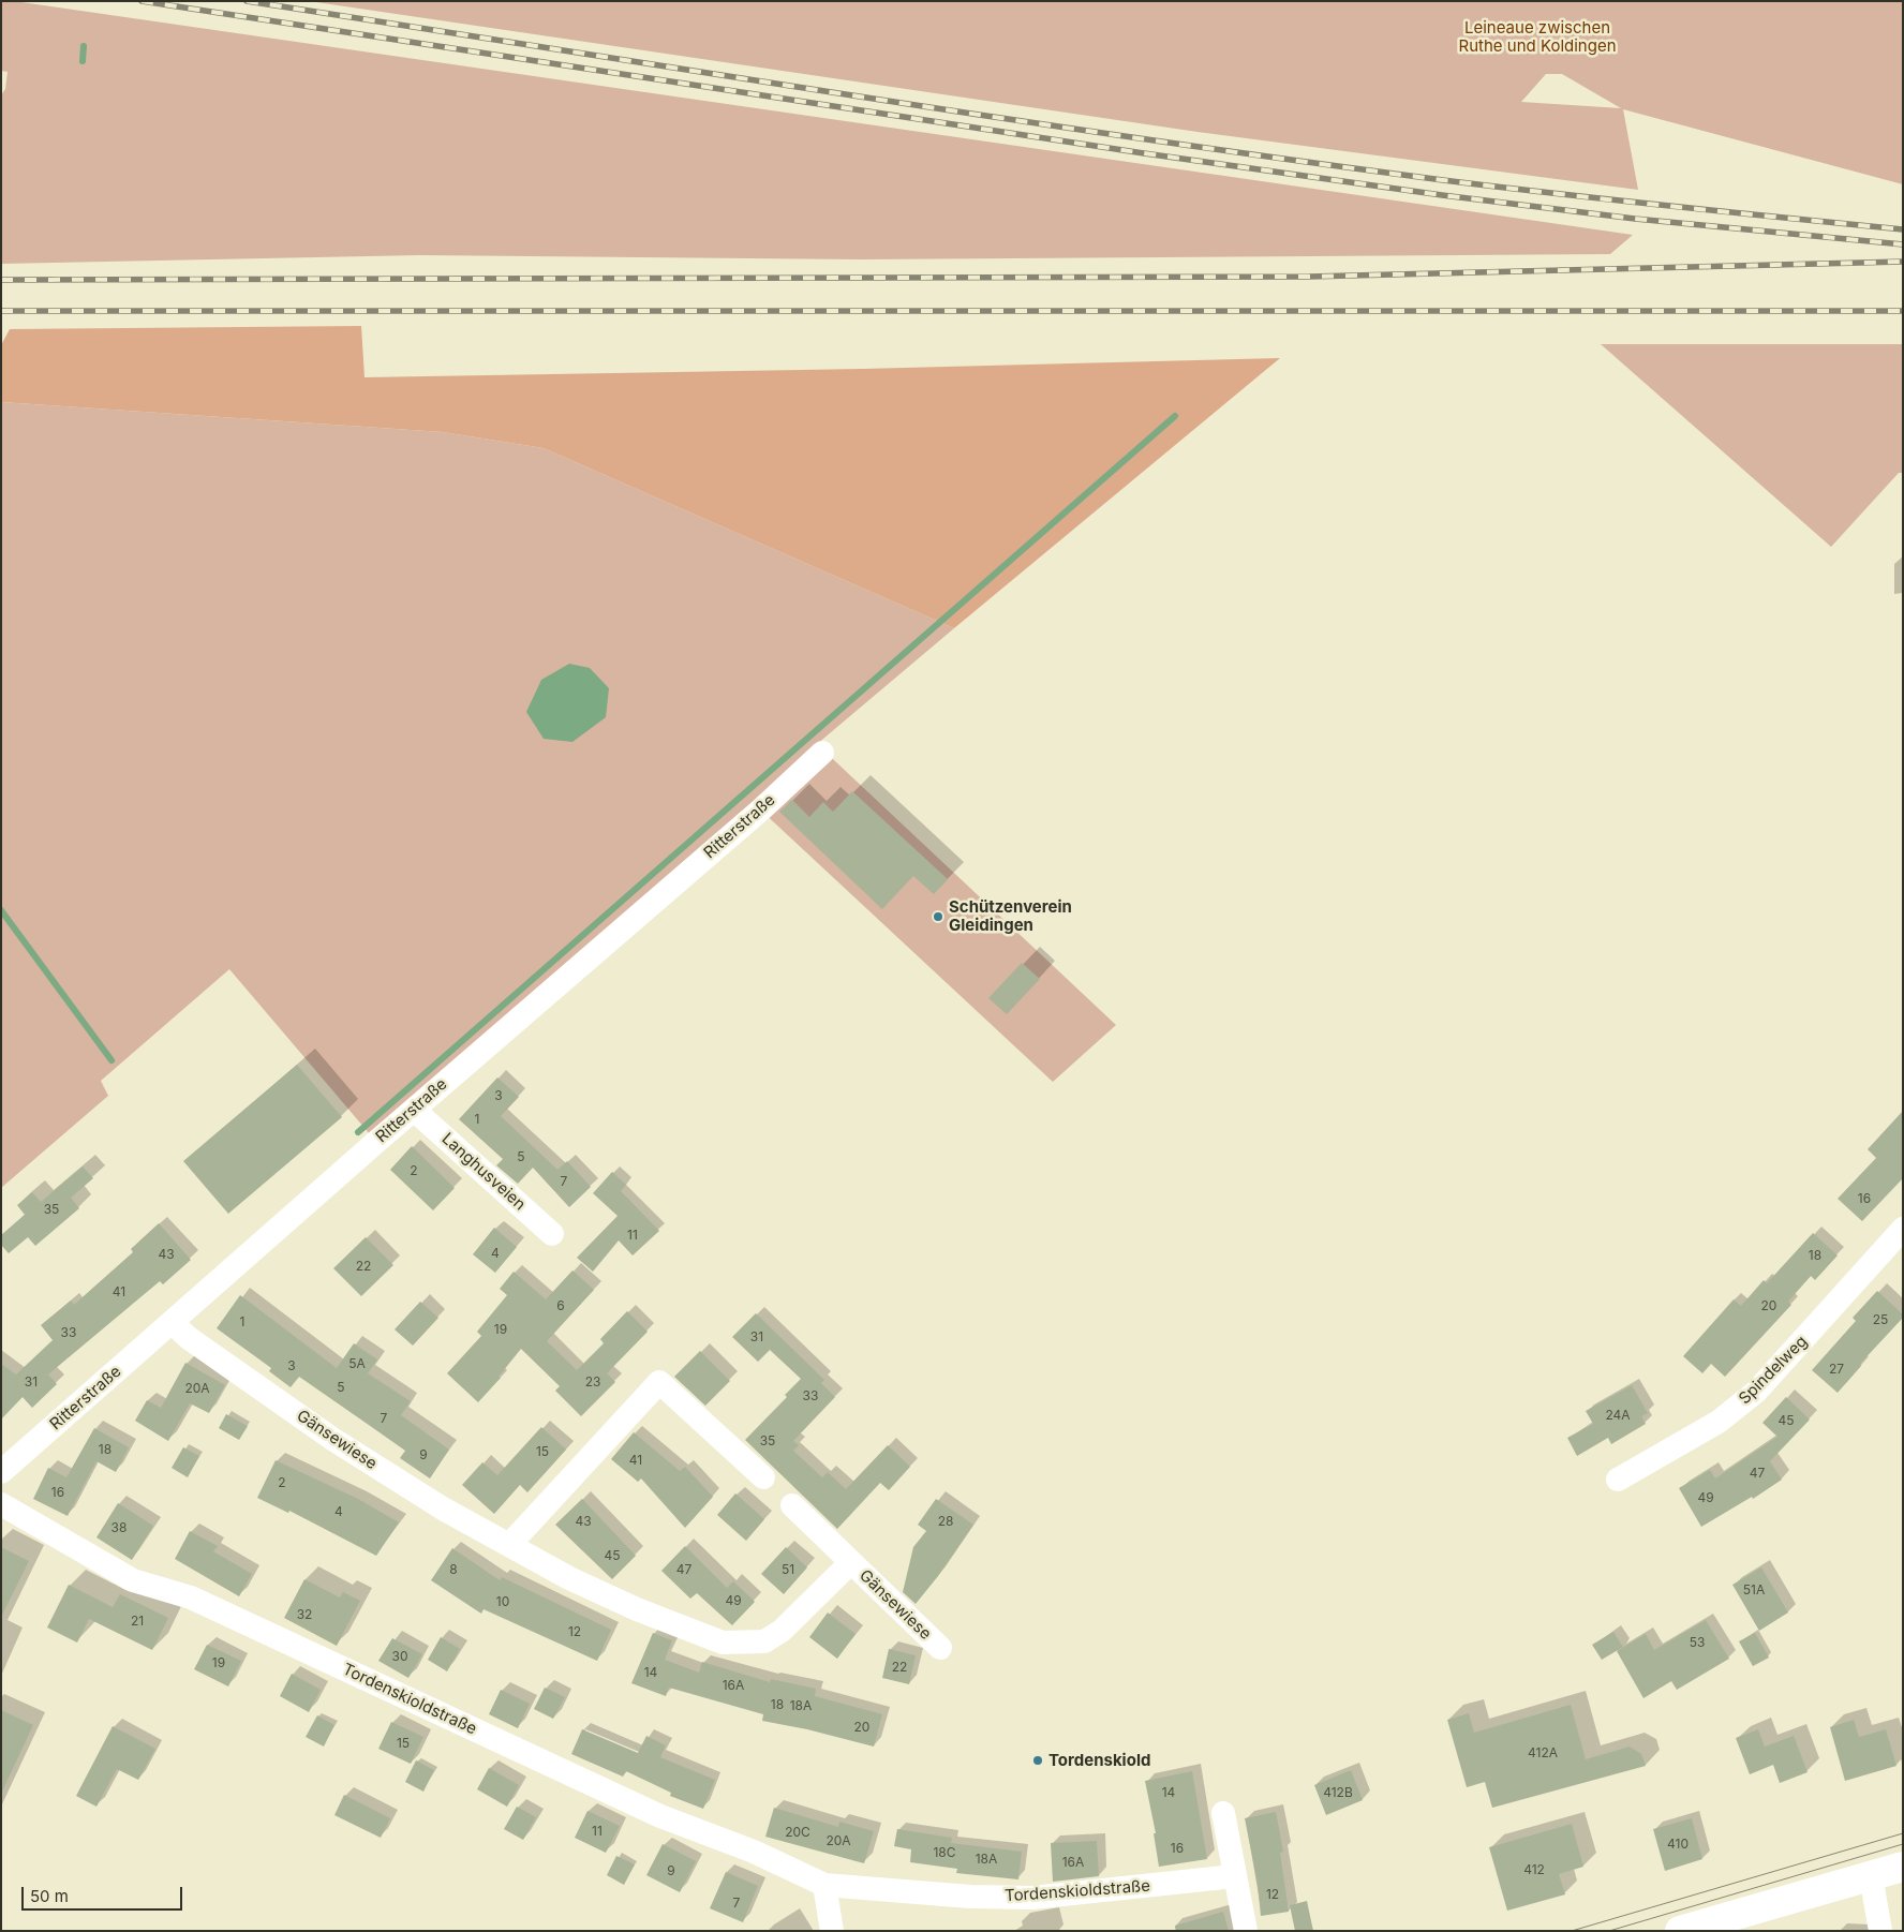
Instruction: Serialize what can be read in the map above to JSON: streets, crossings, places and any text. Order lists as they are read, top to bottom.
{
  "streets": {
    "street": [
      "Ritterstraße",
      "Langhusveien",
      "Spindelweg",
      "Gänsewiese",
      "Tordenskioldstraße"
    ]
  },
  "crossings": [
    ["Ritterstraße", "Langhusveien"],
    ["Ritterstraße", "Gänsewiese"]
  ],
  "parks": ["Leineaue zwischen Ruthe und Koldingen"],
  "places": ["Schützenverein Gleidingen", "Tordenskiold"],
  "house_numbers": [
    "3",
    "1",
    "5",
    "2",
    "7",
    "16",
    "35",
    "11",
    "4",
    "43",
    "18",
    "22",
    "41",
    "6",
    "20",
    "25",
    "1",
    "19",
    "33",
    "31",
    "5A",
    "3",
    "27",
    "31",
    "23",
    "5",
    "20A",
    "33",
    "24A",
    "7",
    "45",
    "35",
    "18",
    "15",
    "9",
    "41",
    "47",
    "2",
    "16",
    "49",
    "4",
    "43",
    "28",
    "38",
    "45",
    "8",
    "47",
    "51",
    "51A",
    "49",
    "10",
    "32",
    "21",
    "12",
    "53",
    "30",
    "19",
    "22",
    "14",
    "16A",
    "18",
    "18A",
    "20",
    "15",
    "412A",
    "14",
    "412B",
    "11",
    "20C",
    "20A",
    "410",
    "16",
    "18C",
    "18A",
    "16A",
    "412",
    "9",
    "12",
    "7"
  ],
  "scale_bar": "50 m"
}
